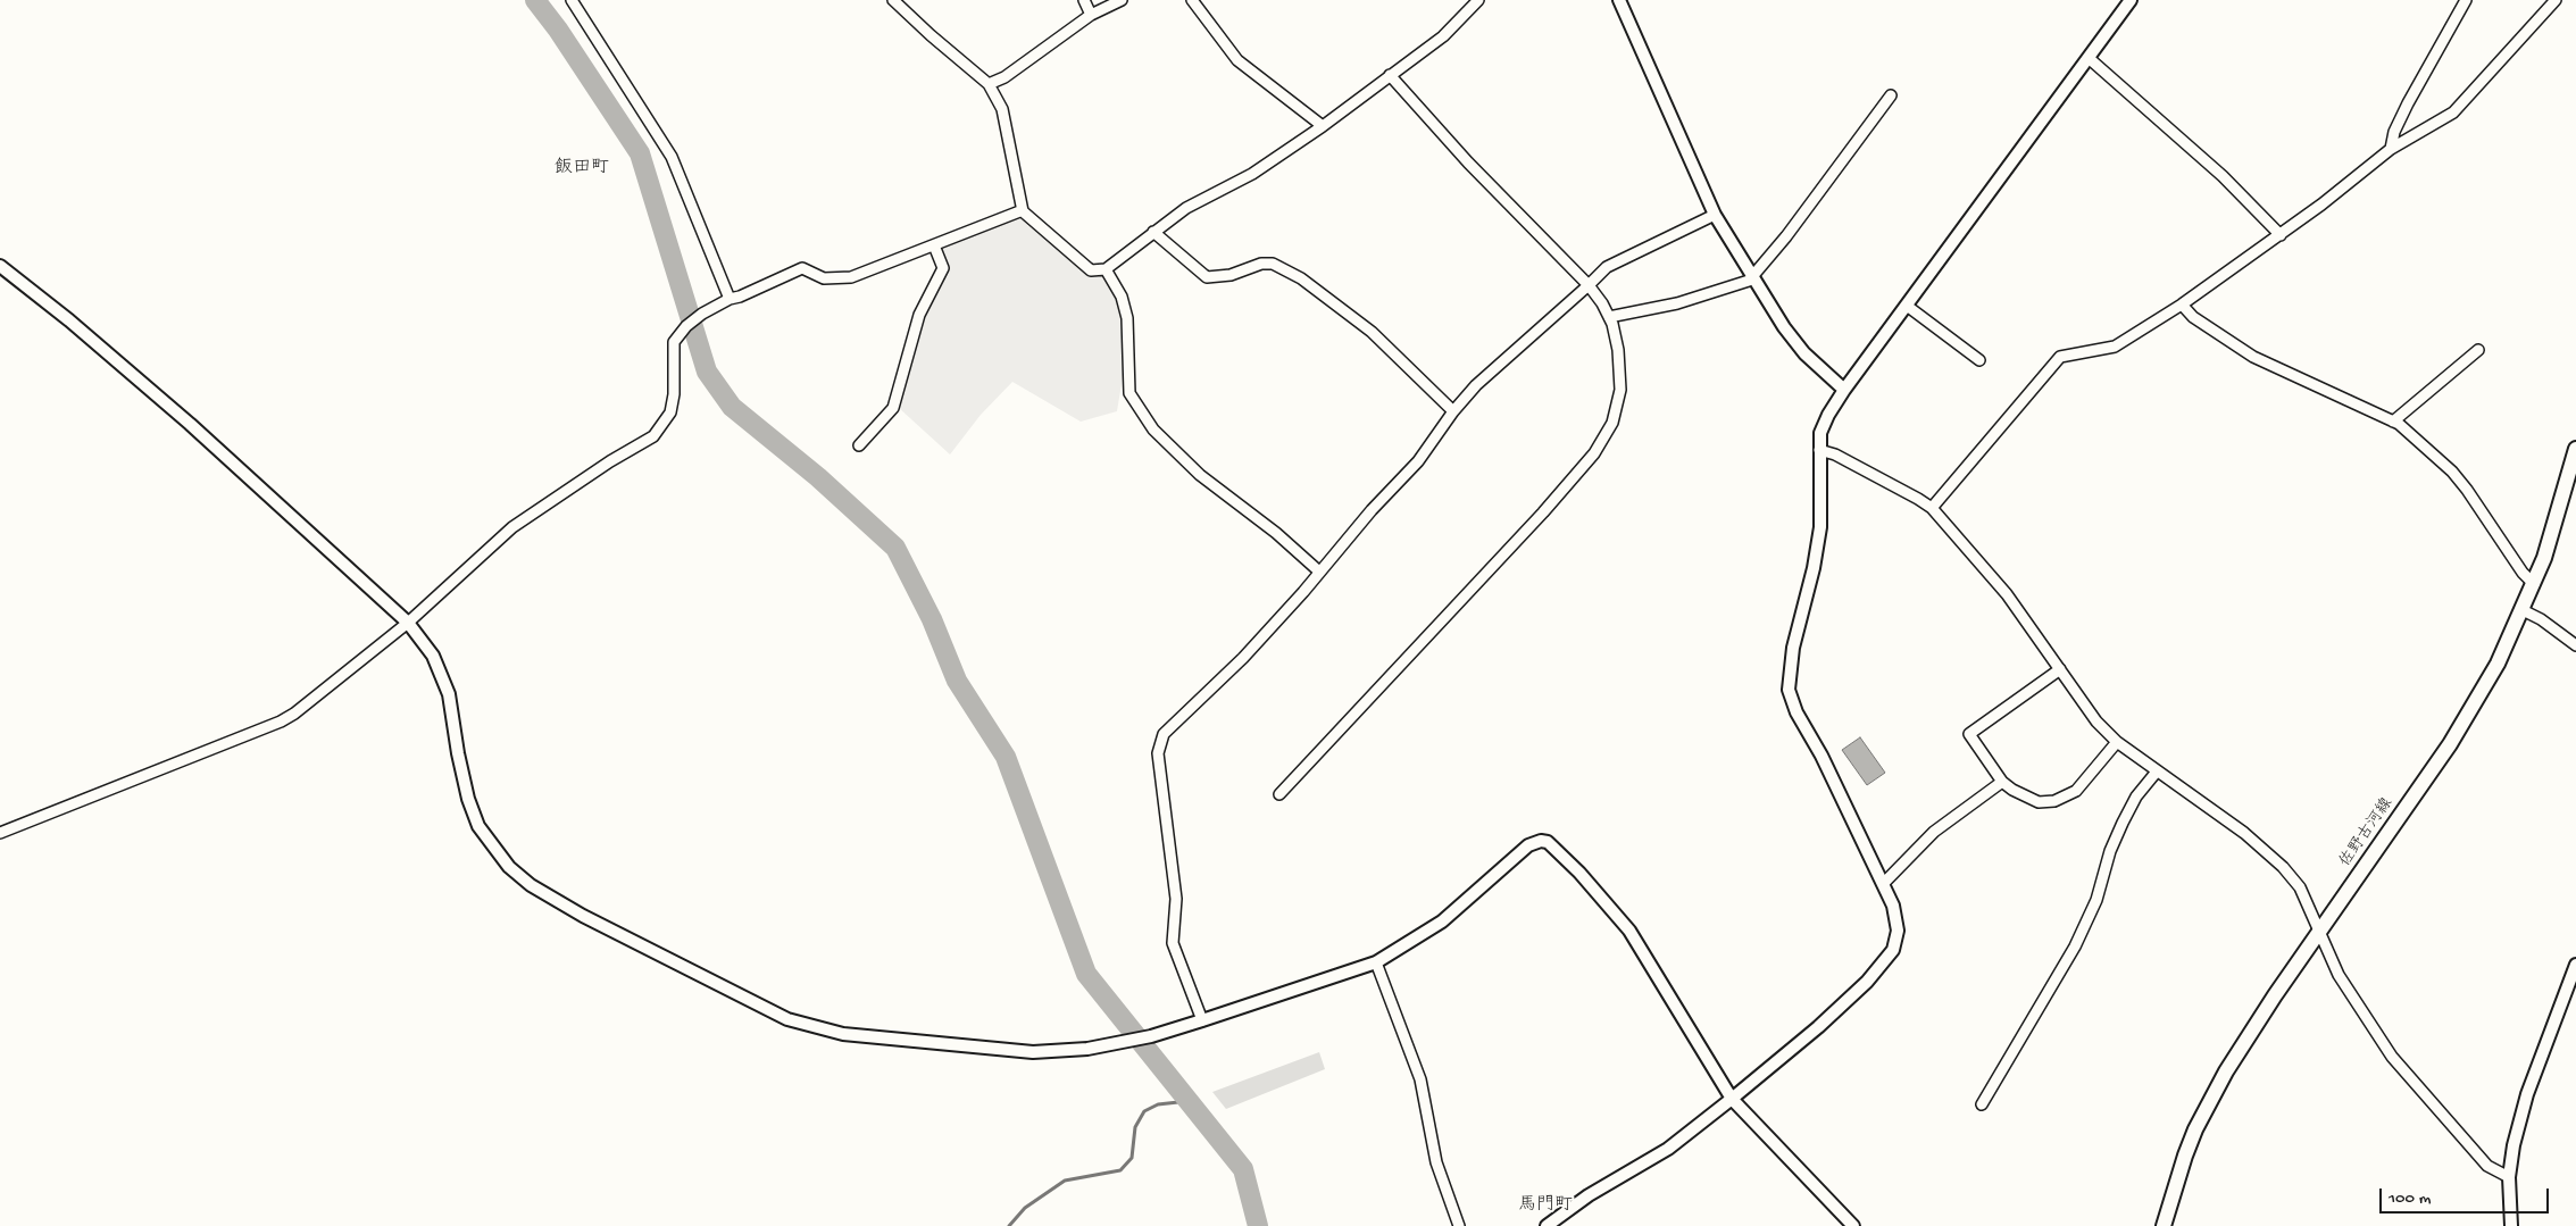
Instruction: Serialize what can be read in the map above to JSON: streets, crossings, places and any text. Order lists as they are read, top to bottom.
{
  "streets": {
    "main road": ["佐野古河線"]
  },
  "districts": ["飯田町", "馬門町"],
  "scale_bar": "100 m"
}
